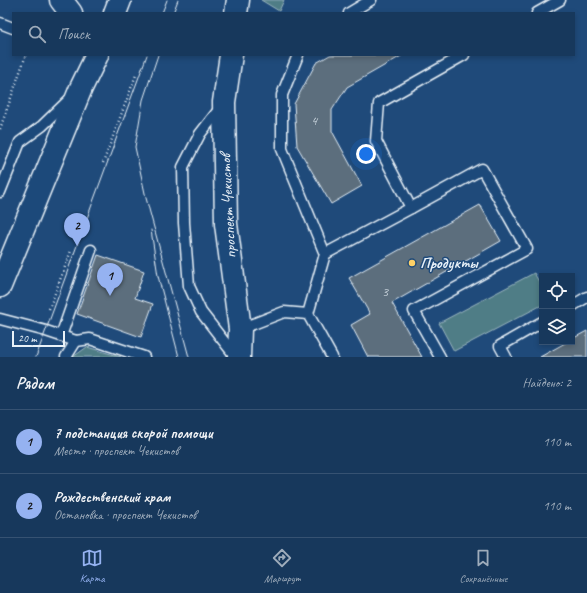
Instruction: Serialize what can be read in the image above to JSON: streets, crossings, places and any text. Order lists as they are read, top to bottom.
{
  "streets": {
    "main road": ["проспект Чекистов"]
  },
  "places": ["Продукты"],
  "house_numbers": ["4", "3"],
  "scale_bar": "20 m",
  "page": {
    "search": "Поиск",
    "pins": ["2", "1"],
    "scale": "20 m",
    "heading": ["Рядом", "Найдено: 2"],
    "list": [
      {
        "mark": "1",
        "name": "7 подстанция скорой помощи",
        "note": "Место · проспект Чекистов",
        "value": "110 m"
      },
      {
        "mark": "2",
        "name": "Рождественский храм",
        "note": "Остановка · проспект Чекистов",
        "value": "110 m"
      }
    ],
    "nav": ["Карта", "Маршрут", "Сохранённые"]
  }
}
